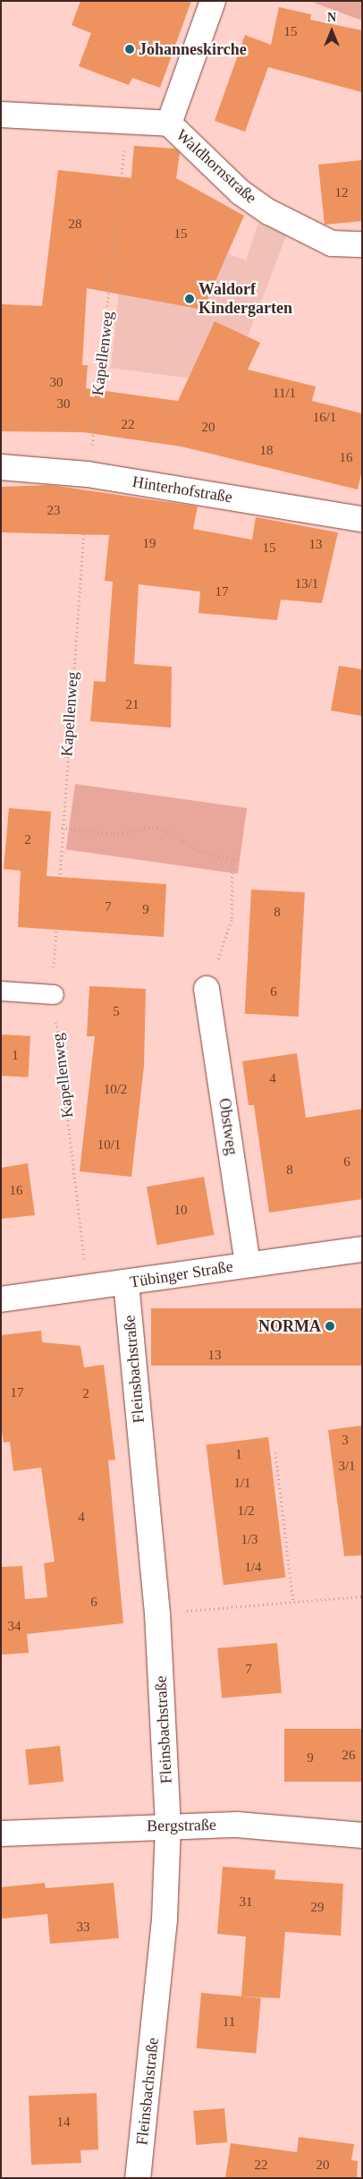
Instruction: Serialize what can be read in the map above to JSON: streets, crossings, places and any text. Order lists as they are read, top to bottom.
{
  "streets": {
    "street": [
      "Waldhornstraße",
      "Hinterhofstraße",
      "Obstweg",
      "Tübinger Straße",
      "Fleinsbachstraße",
      "Bergstraße"
    ],
    "path": ["Kapellenweg"]
  },
  "crossings": [
    ["Kapellenweg", "Hinterhofstraße"],
    ["Kapellenweg", "Tübinger Straße"],
    ["Obstweg", "Tübinger Straße"],
    ["Tübinger Straße", "Fleinsbachstraße"],
    ["Fleinsbachstraße", "Bergstraße"]
  ],
  "places": ["Johanneskirche", "Waldorf Kindergarten", "NORMA"],
  "house_numbers": [
    "15",
    "12",
    "28",
    "15",
    "30",
    "11/1",
    "30",
    "16/1",
    "22",
    "20",
    "18",
    "16",
    "23",
    "19",
    "13",
    "15",
    "13/1",
    "17",
    "21",
    "2",
    "7",
    "9",
    "8",
    "6",
    "5",
    "1",
    "4",
    "10/2",
    "10/1",
    "6",
    "8",
    "16",
    "10",
    "13",
    "17",
    "2",
    "3",
    "1",
    "3/1",
    "1/1",
    "1/2",
    "4",
    "1/3",
    "1/4",
    "6",
    "34",
    "7",
    "26",
    "9",
    "31",
    "29",
    "33",
    "11",
    "14",
    "22",
    "20"
  ],
  "north": "top"
}
